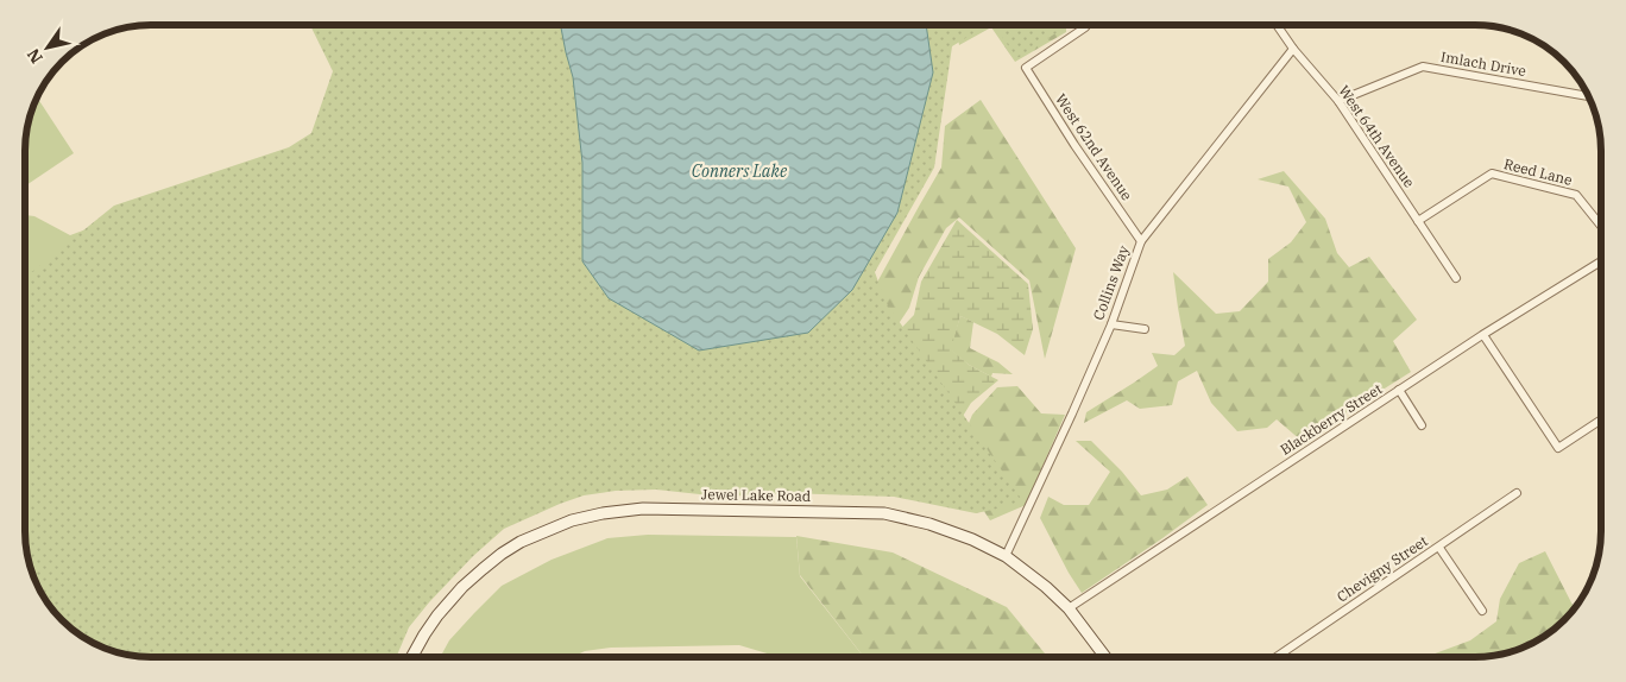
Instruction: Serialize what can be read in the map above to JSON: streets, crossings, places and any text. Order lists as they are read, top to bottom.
{
  "streets": {
    "main road": ["Jewel Lake Road"],
    "street": [
      "Imlach Drive",
      "West 64th Avenue",
      "West 62nd Avenue",
      "Reed Lane",
      "Collins Way",
      "Blackberry Street",
      "Chevigny Street"
    ]
  },
  "crossings": [
    ["Imlach Drive", "West 64th Avenue"],
    ["West 64th Avenue", "Reed Lane"],
    ["West 64th Avenue", "Collins Way"],
    ["West 62nd Avenue", "Collins Way"],
    ["Collins Way", "Jewel Lake Road"],
    ["Blackberry Street", "Jewel Lake Road"]
  ],
  "water": ["Conners Lake"],
  "north": "bottom left"
}
